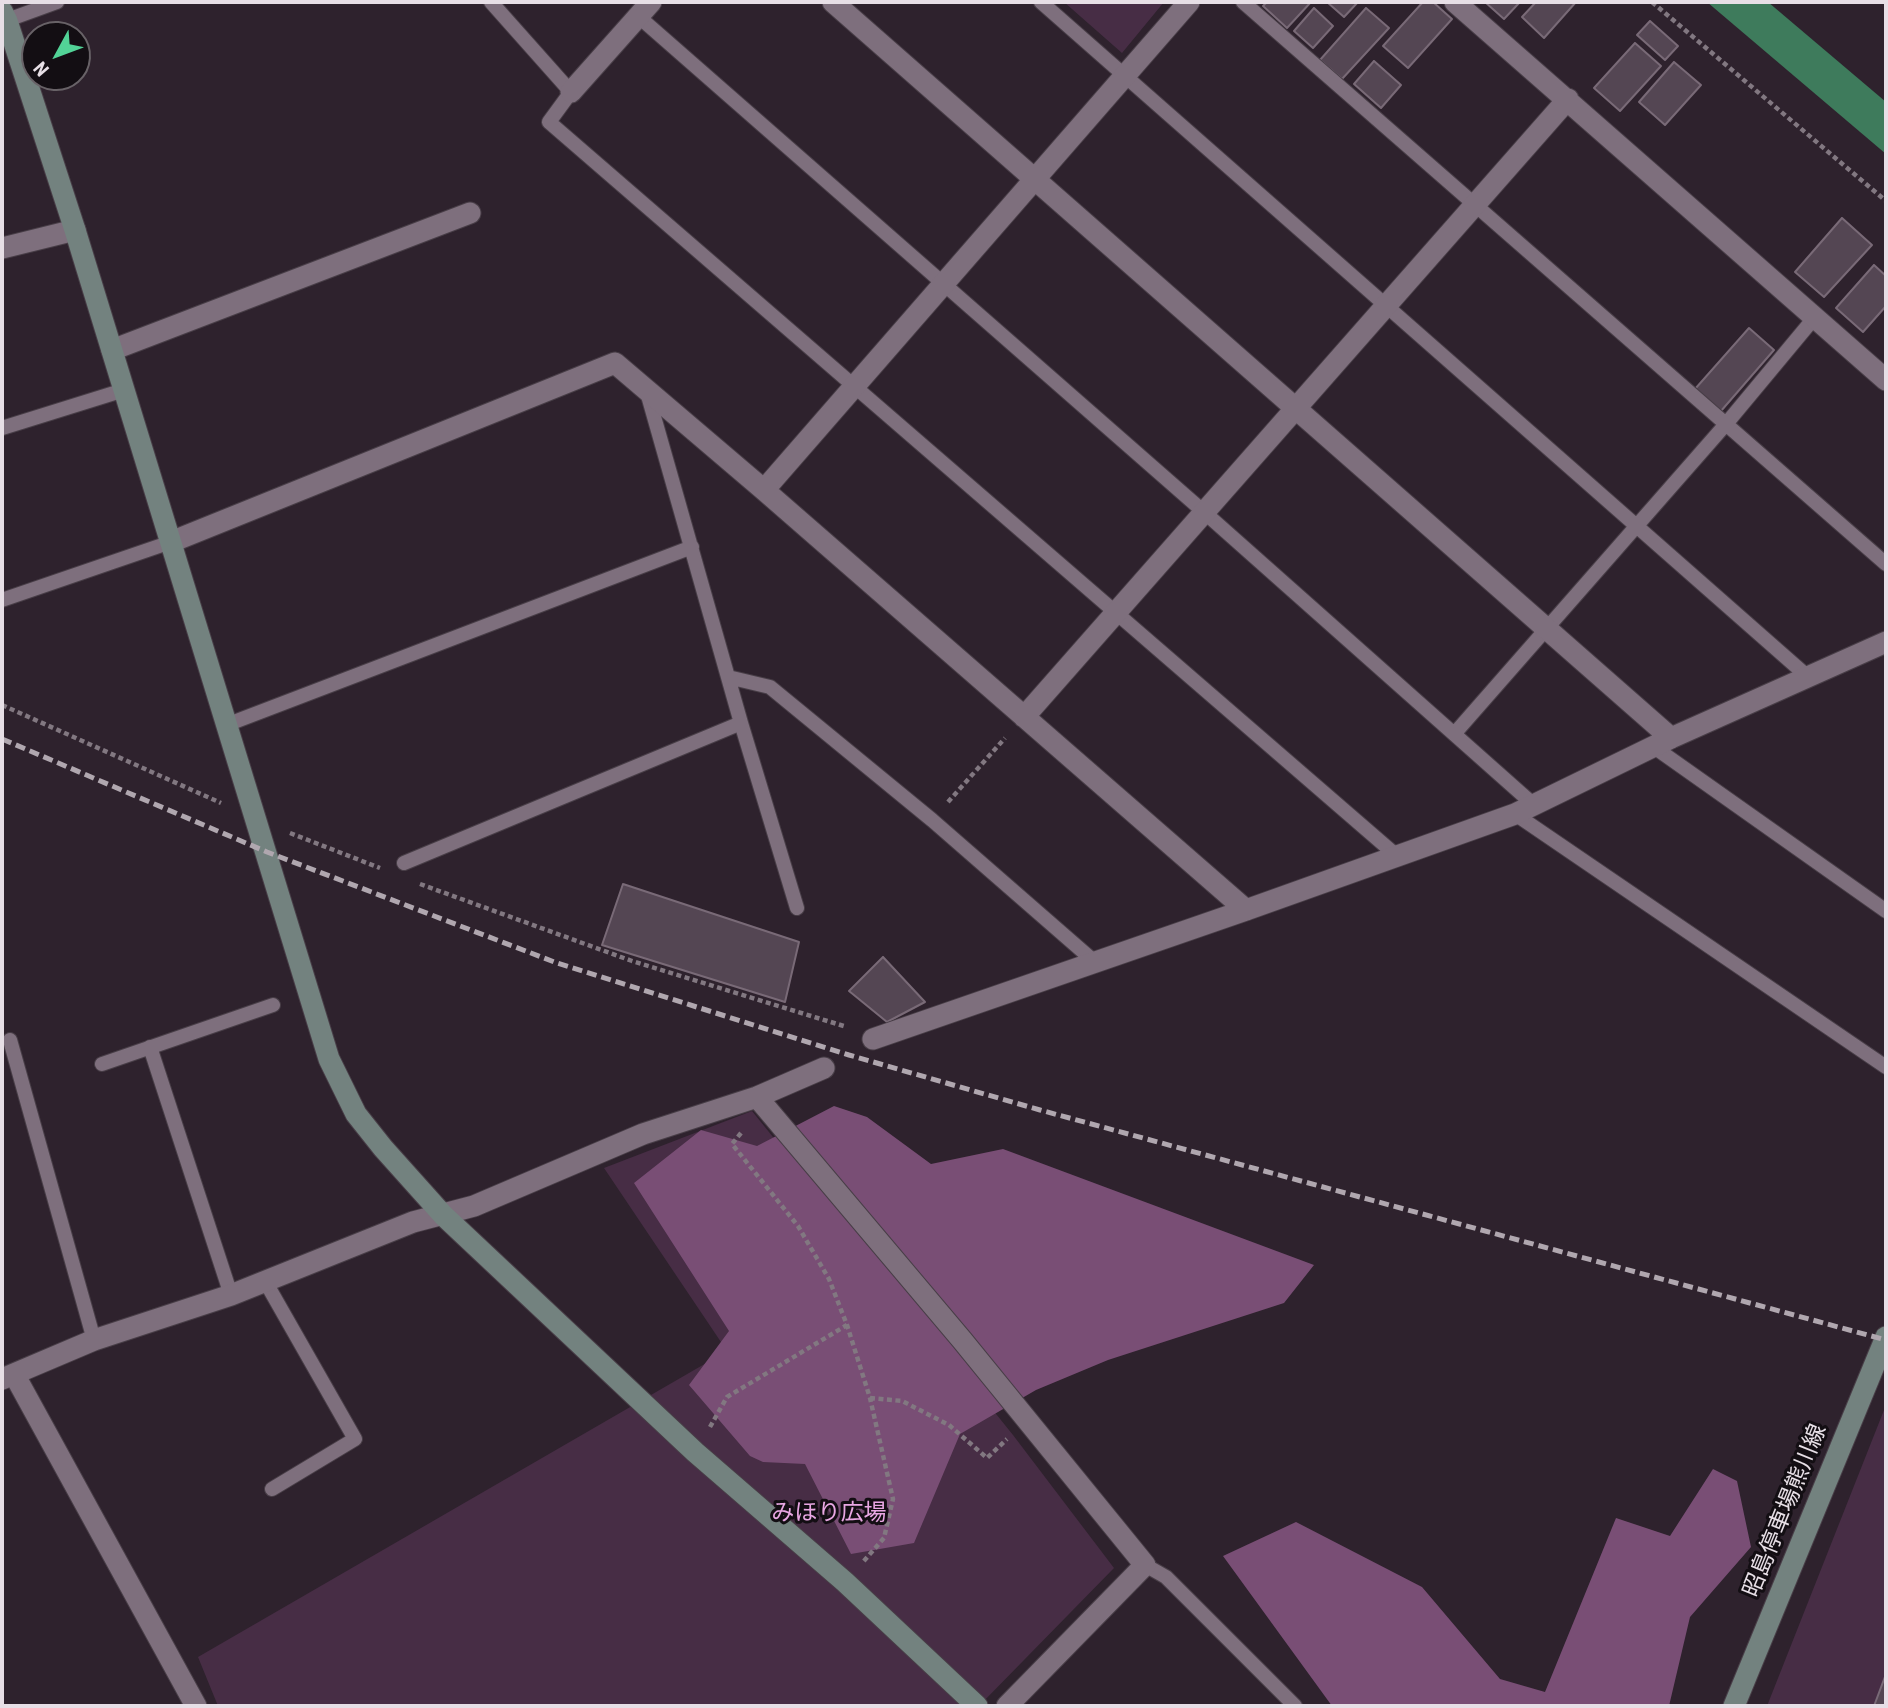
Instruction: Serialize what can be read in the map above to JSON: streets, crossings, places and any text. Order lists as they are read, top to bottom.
{
  "streets": {
    "street": ["昭島停車場熊川線"]
  },
  "parks": ["みほり広場"],
  "north": "bottom left"
}
